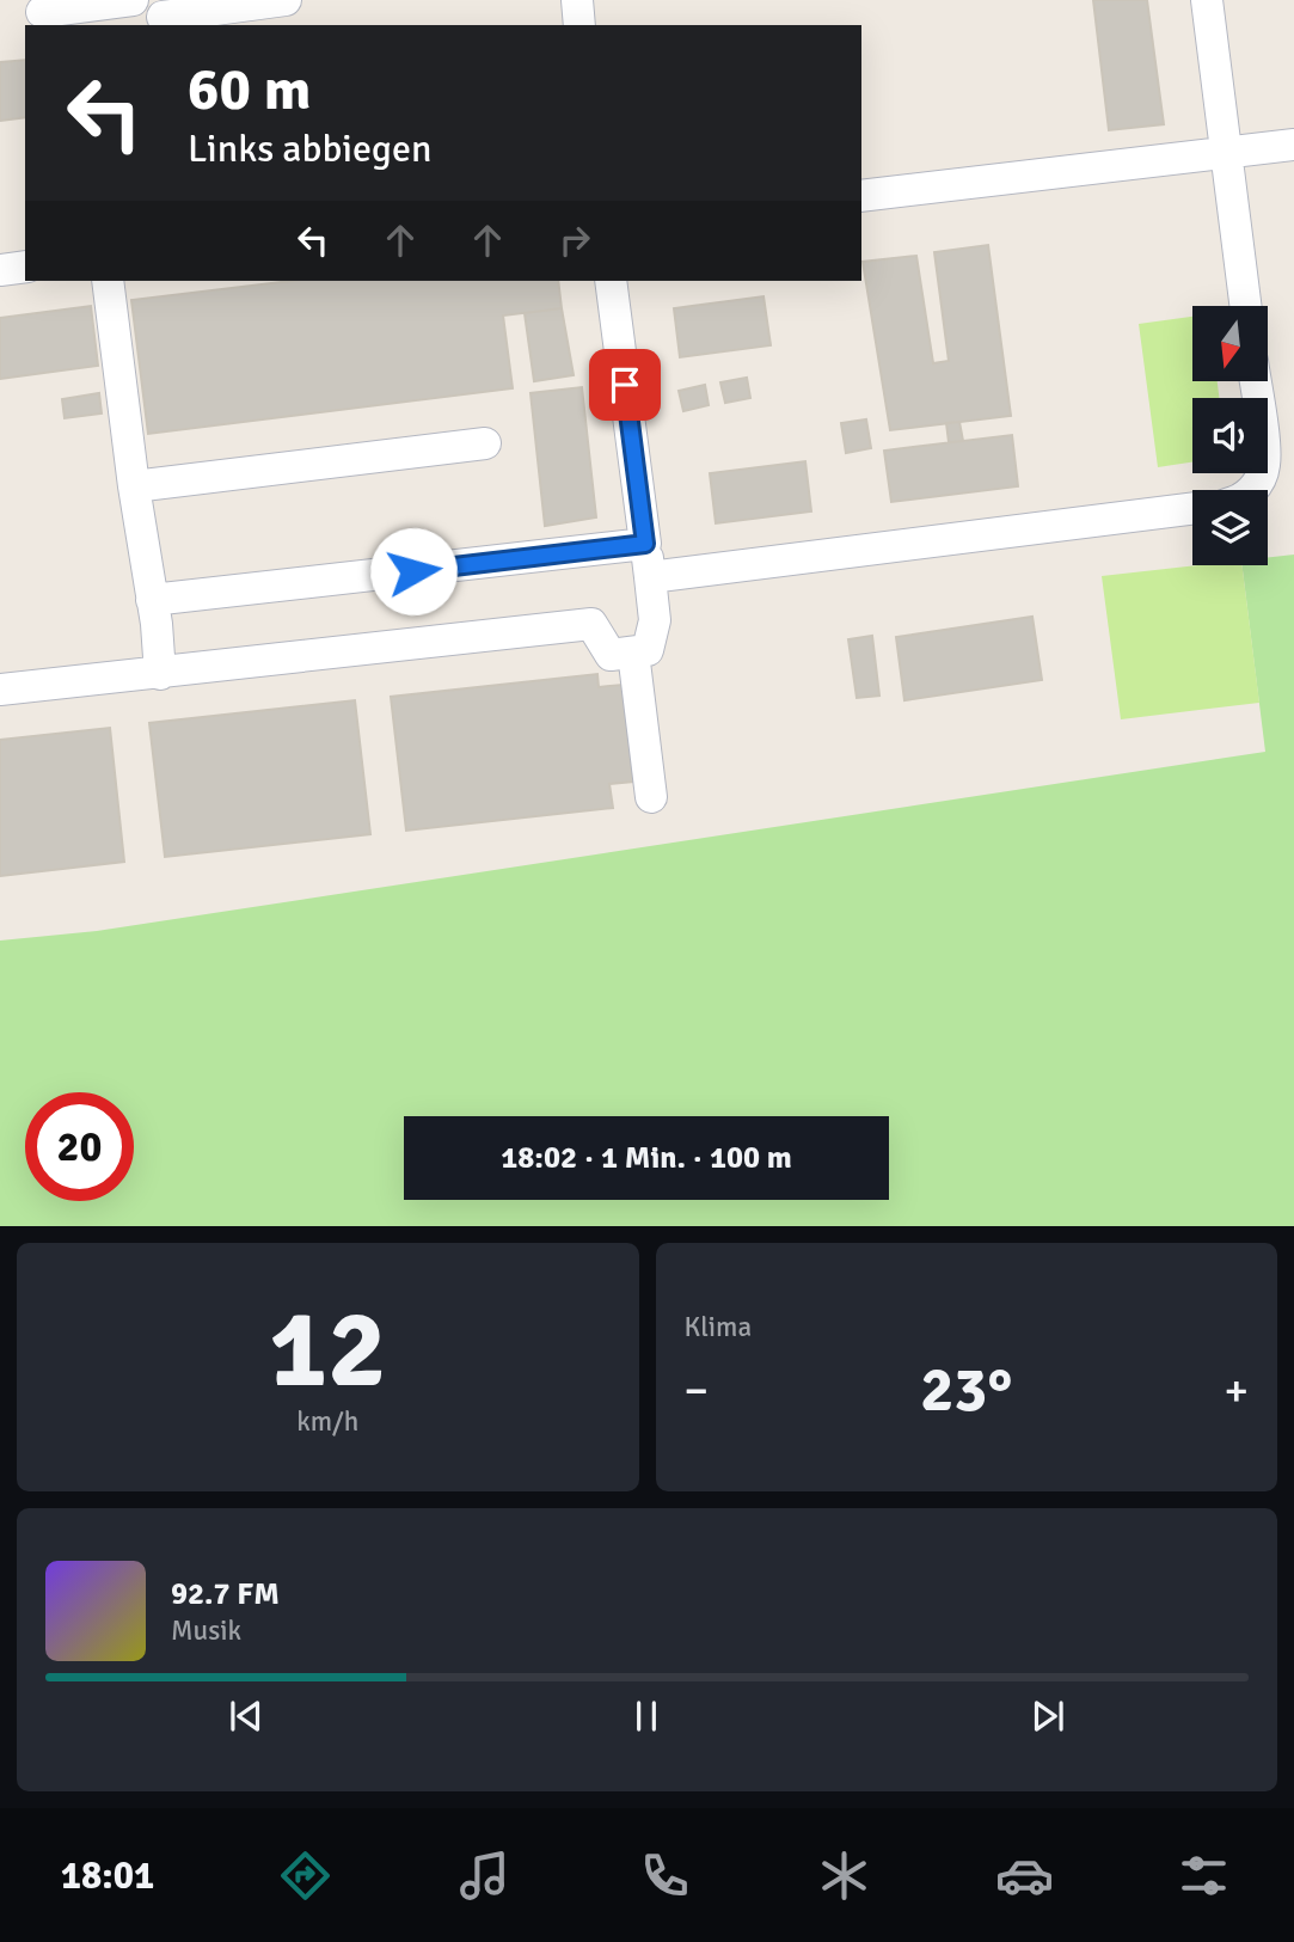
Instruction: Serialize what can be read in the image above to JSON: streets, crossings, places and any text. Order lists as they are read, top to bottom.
{
  "north": "bottom",
  "page": {
    "turn": ["60 m", "Links abbiegen"],
    "limit": "20",
    "trip": "18:02 · 1 Min. · 100 m",
    "tile": [
      ["12", "km/h"],
      "Klima"
    ],
    "heat": ["−", "23°", "+"],
    "song": ["92.7 FM", "Musik"],
    "tabs": "18:01"
  }
}
